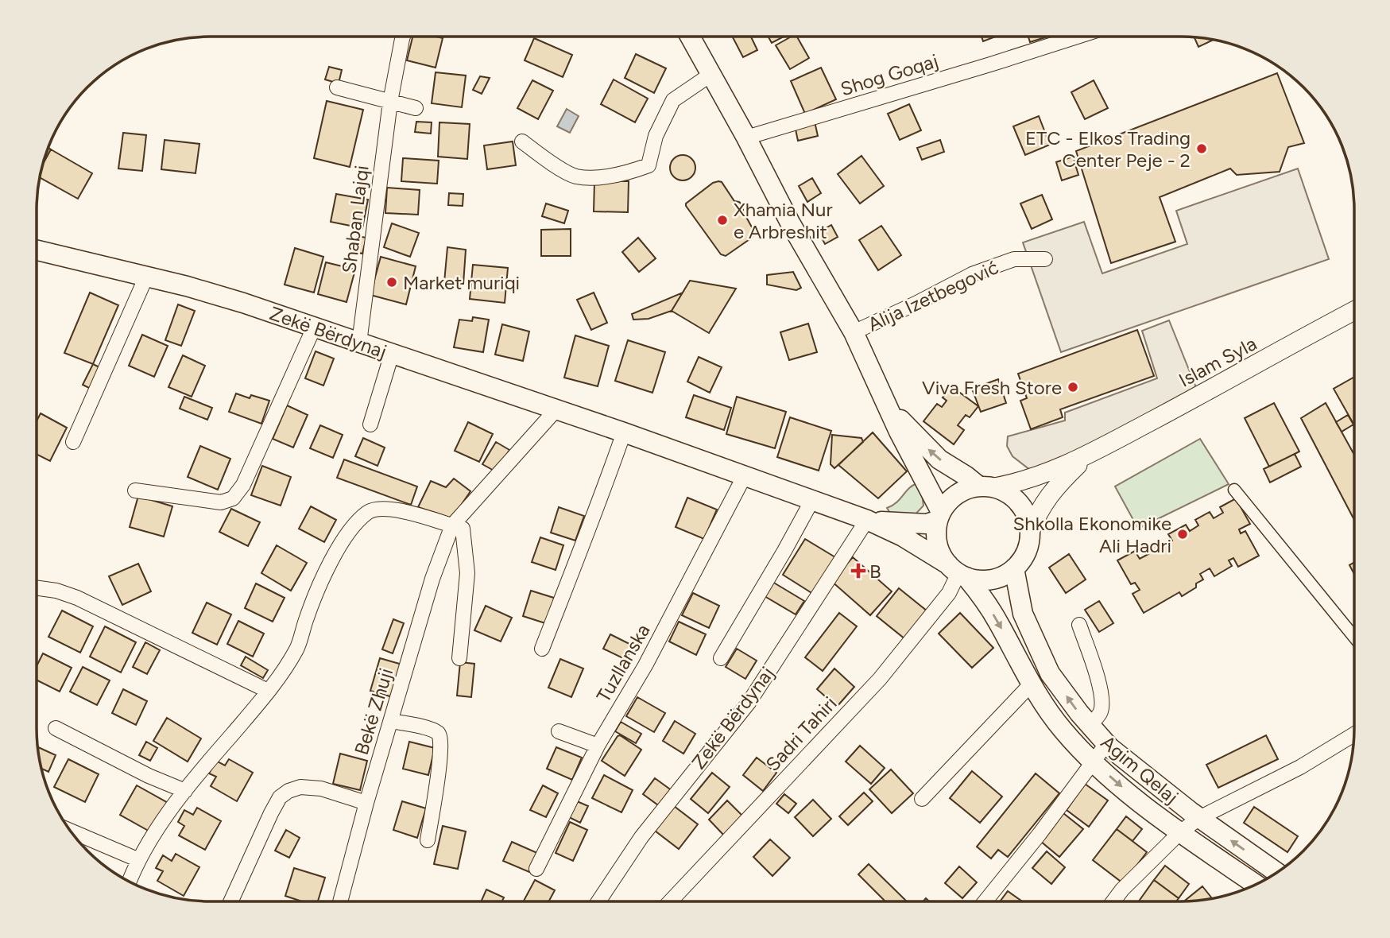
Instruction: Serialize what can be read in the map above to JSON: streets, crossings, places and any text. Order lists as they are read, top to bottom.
{
  "streets": {
    "main road": ["Alija Izetbegović", "Zekë Bërdynaj", "Agim Qelaj"],
    "street": [
      "Shog Goqaj",
      "Shaban Lajqi",
      "Islam Syla",
      "Tuzllanska",
      "Bekë Zhuji",
      "Sadri Tahiri"
    ]
  },
  "crossings": [
    ["Shog Goqaj", "Alija Izetbegović"],
    ["Shaban Lajqi", "Zekë Bërdynaj"],
    ["Alija Izetbegović", "Zekë Bërdynaj"],
    ["Alija Izetbegović", "Islam Syla"],
    ["Alija Izetbegović", "Sadri Tahiri"],
    ["Alija Izetbegović", "Agim Qelaj"],
    ["Zekë Bërdynaj", "Islam Syla"],
    ["Zekë Bërdynaj", "Tuzllanska"],
    ["Zekë Bërdynaj", "Bekë Zhuji"],
    ["Zekë Bërdynaj", "Sadri Tahiri"],
    ["Zekë Bërdynaj", "Agim Qelaj"],
    ["Islam Syla", "Sadri Tahiri"],
    ["Islam Syla", "Agim Qelaj"],
    ["Sadri Tahiri", "Agim Qelaj"]
  ],
  "places": {
    "other": [
      "ETC - Elkos Trading Center Peje - 2",
      "Xhamia Nur e Arbreshit",
      "Market muriqi",
      "Viva Fresh Store",
      "Shkolla Ekonomike Ali Hadri"
    ],
    "health": ["B"]
  }
}
